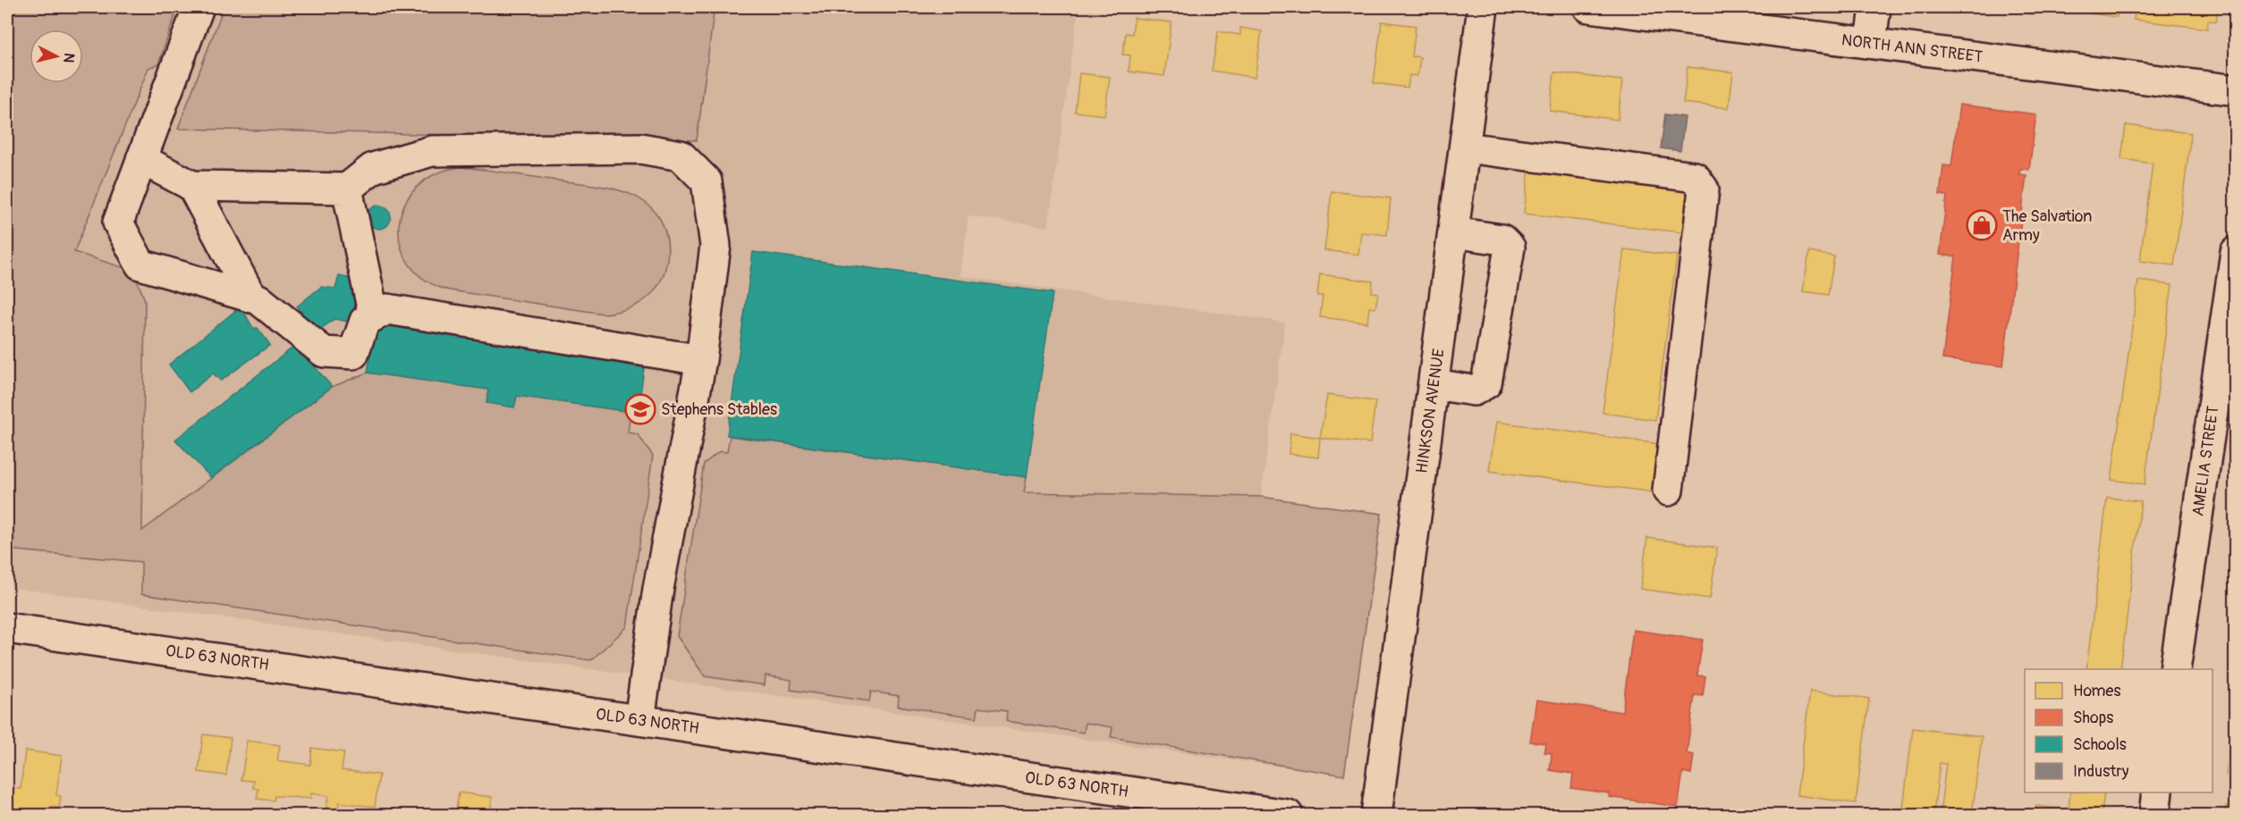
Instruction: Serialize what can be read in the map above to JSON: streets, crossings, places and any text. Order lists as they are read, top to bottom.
{
  "streets": {
    "street": [
      "NORTH ANN STREET",
      "HINKSON AVENUE",
      "AMELIA STREET",
      "OLD 63 NORTH"
    ]
  },
  "places": {
    "shop": ["The Salvation Army"],
    "school or university": ["Stephens Stables"]
  },
  "legend": [
    "Homes",
    "Shops",
    "Schools",
    "Industry"
  ],
  "north": "right"
}
